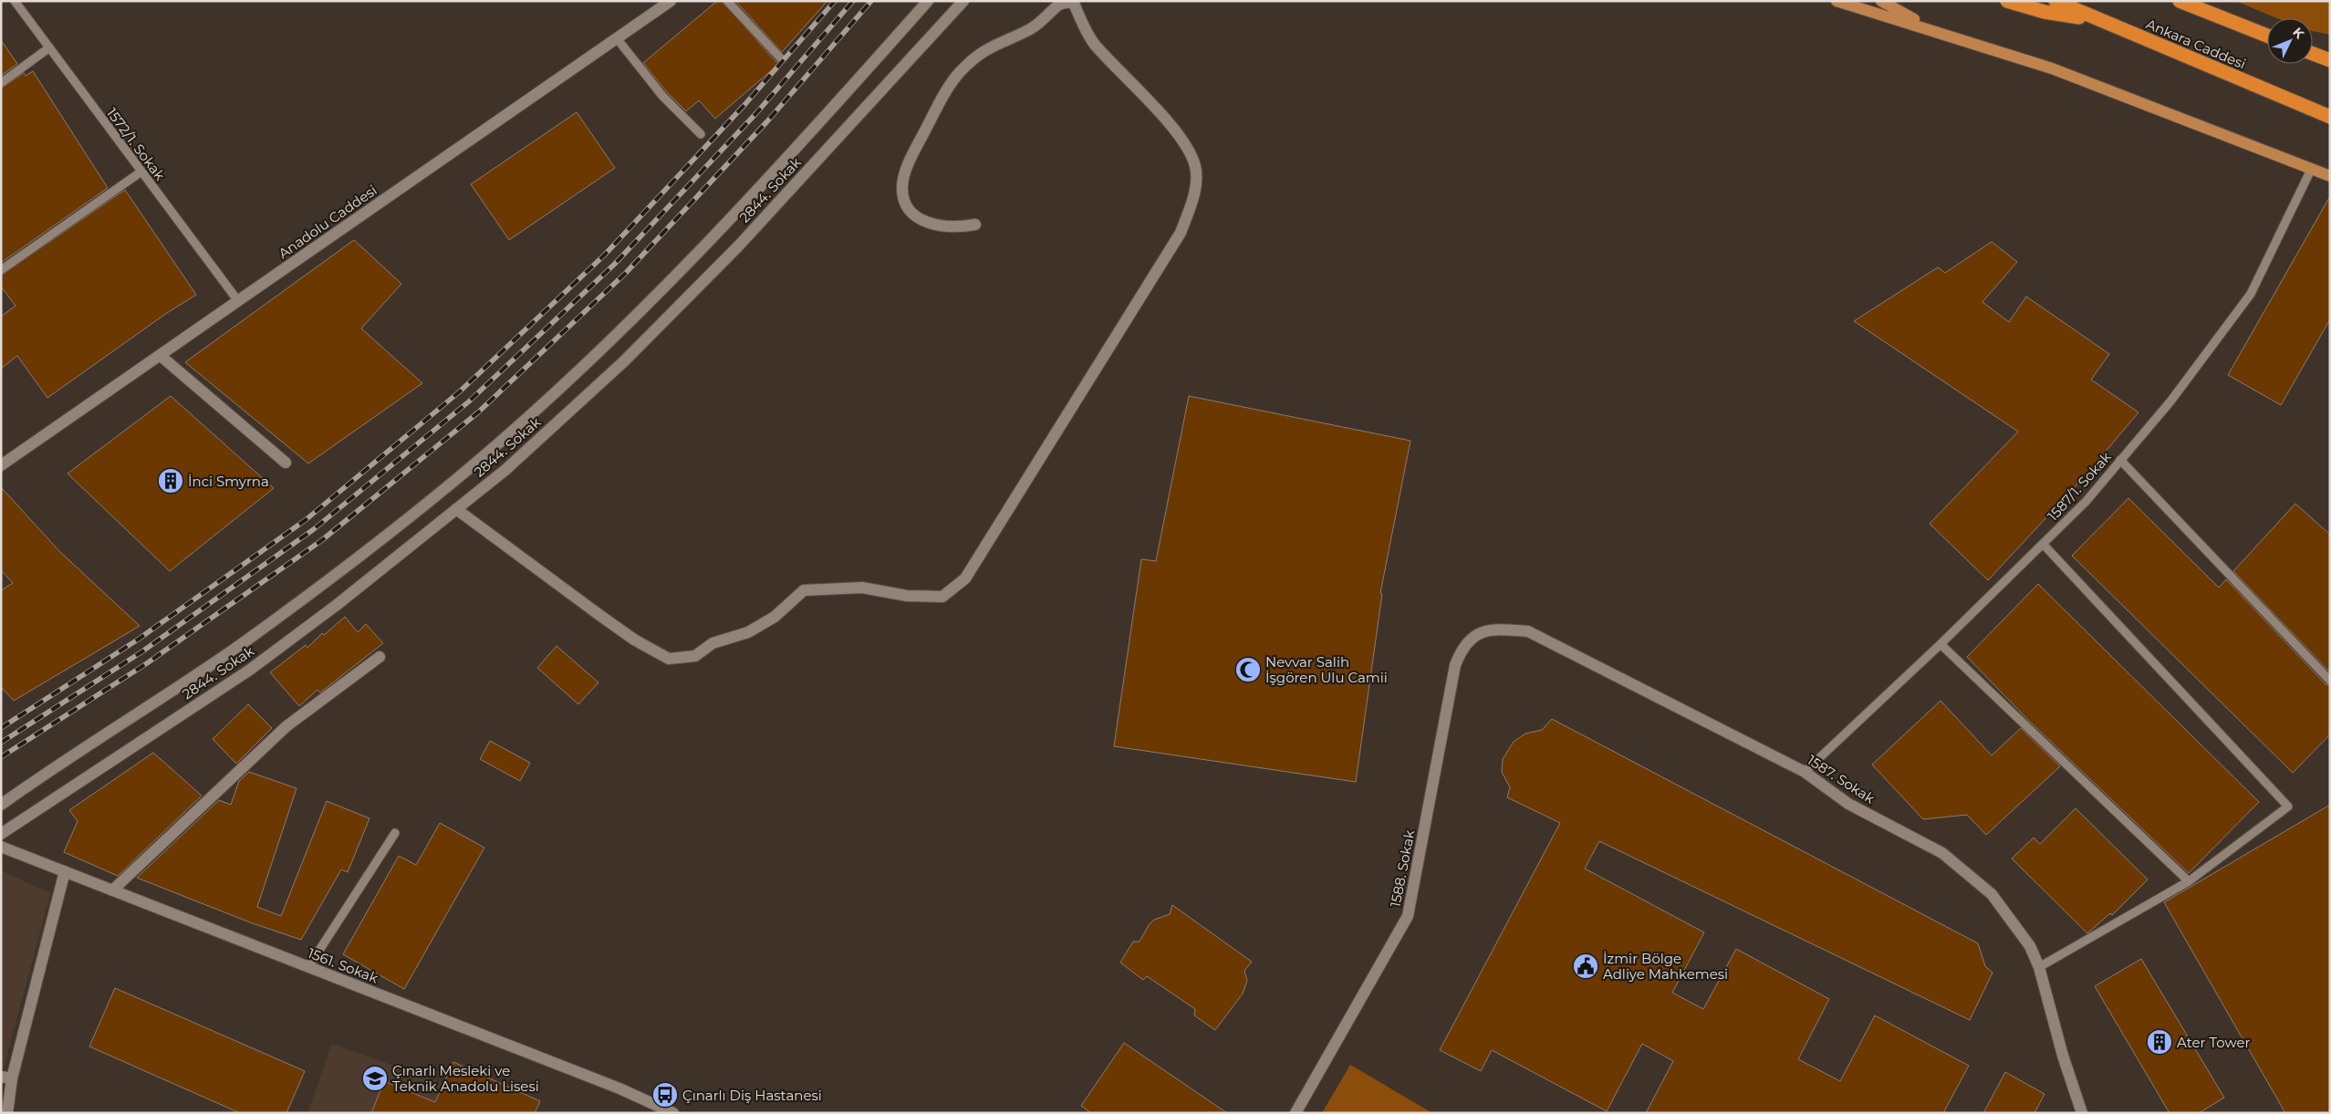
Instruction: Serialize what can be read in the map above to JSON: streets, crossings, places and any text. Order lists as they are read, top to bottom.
{
  "streets": {
    "highway": ["Ankara Caddesi"],
    "street": [
      "2844. Sokak",
      "Anadolu Caddesi",
      "1587. Sokak",
      "1588. Sokak",
      "1561. Sokak"
    ],
    "lane": ["1572/1. Sokak", "1587/1. Sokak"]
  },
  "crossings": [
    ["1572/1. Sokak", "Anadolu Caddesi"],
    ["1587/1. Sokak", "1587. Sokak"],
    ["1587. Sokak", "1588. Sokak"]
  ],
  "places": {
    "building": ["İnci Smyrna", "Ater Tower"],
    "mosque": ["Nevvar Salih İşgören Ulu Camii"],
    "public building": ["İzmir Bölge Adliye Mahkemesi"],
    "school or university": ["Çınarlı Mesleki ve Teknik Anadolu Lisesi"],
    "bus stop": ["Çınarlı Diş Hastanesi"]
  },
  "north": "top right"
}
